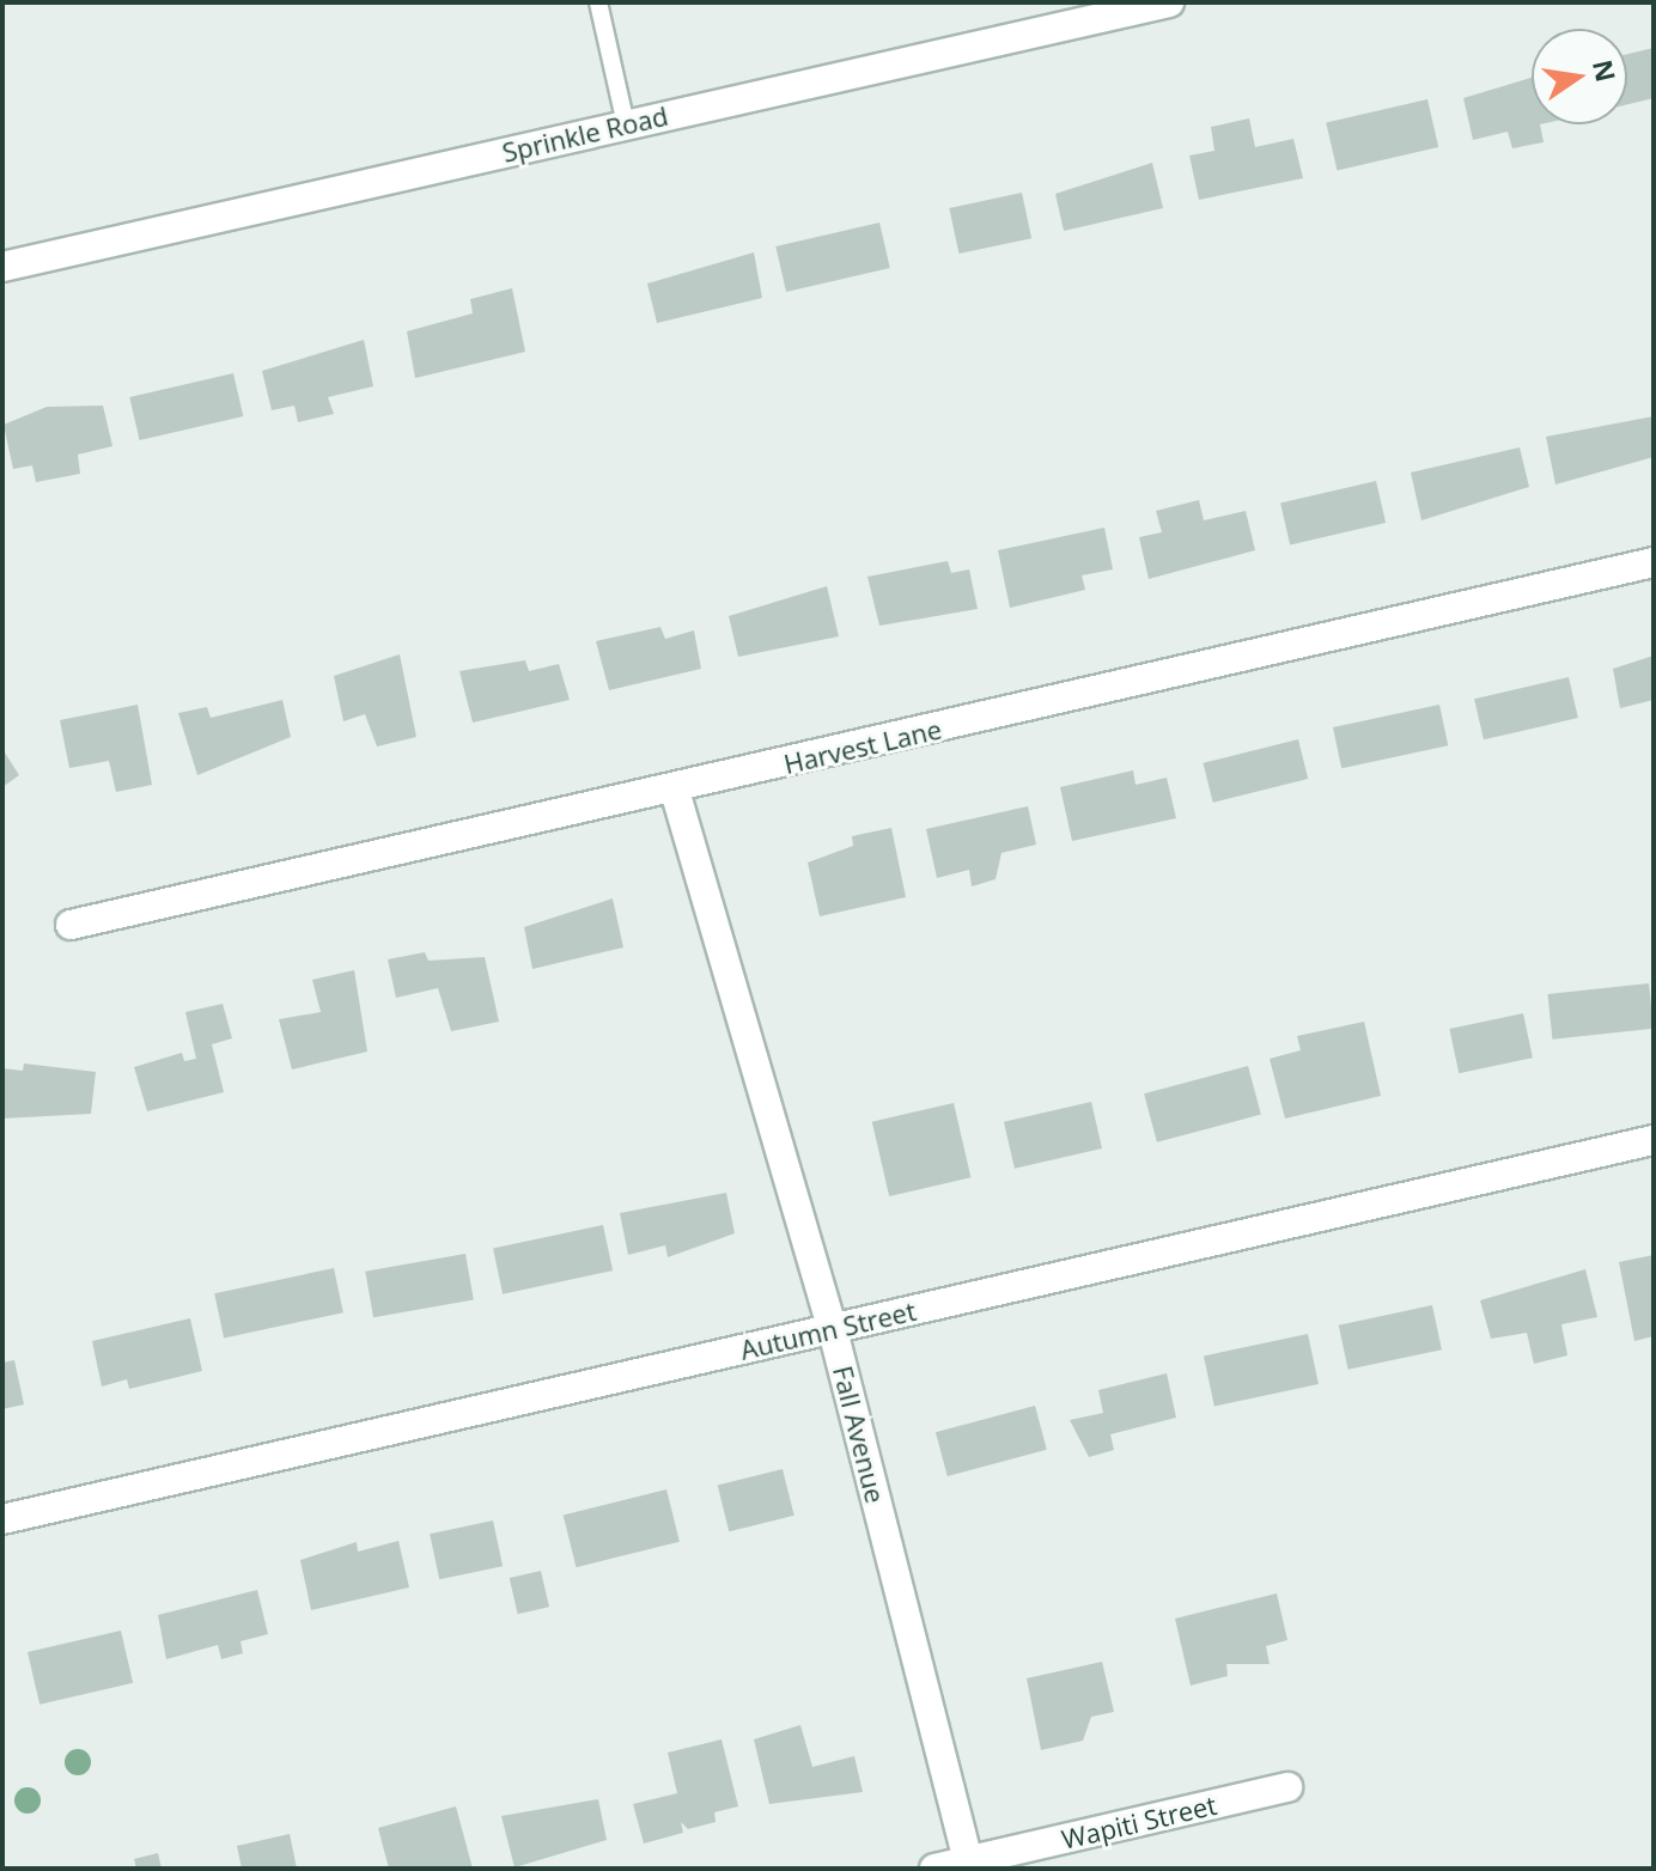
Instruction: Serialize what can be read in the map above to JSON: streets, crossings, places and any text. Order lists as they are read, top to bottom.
{
  "streets": {
    "street": [
      "Sprinkle Road",
      "Harvest Lane",
      "Autumn Street",
      "Fall Avenue",
      "Wapiti Street"
    ]
  },
  "crossings": [
    ["Harvest Lane", "Fall Avenue"],
    ["Autumn Street", "Fall Avenue"],
    ["Fall Avenue", "Wapiti Street"]
  ],
  "north": "right"
}
